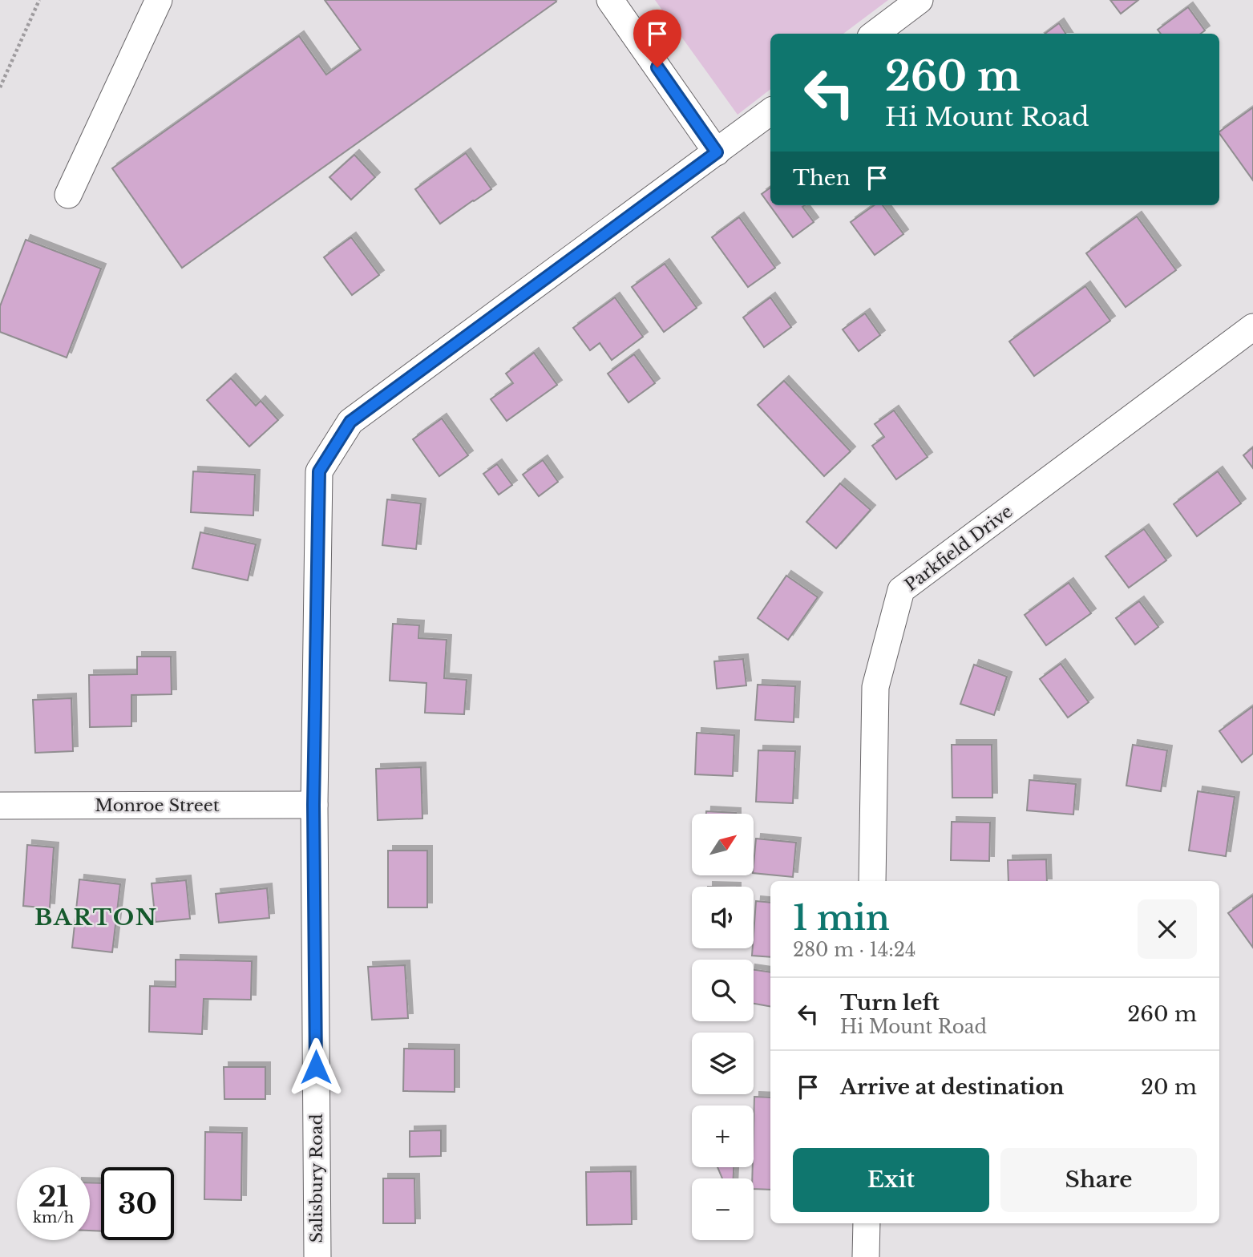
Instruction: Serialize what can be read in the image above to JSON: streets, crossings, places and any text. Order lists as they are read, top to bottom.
{
  "streets": {
    "street": ["Parkfield Drive", "Monroe Street", "Salisbury Road"]
  },
  "crossings": [
    ["Monroe Street", "Salisbury Road"]
  ],
  "districts": ["BARTON"],
  "north": "top right",
  "page": {
    "turn": ["260 m", "Hi Mount Road"],
    "then": "Then",
    "map_buttons": ["+", "−"],
    "heading": ["1 min", "280 m · 14:24"],
    "list": [
      {
        "name": "Turn left",
        "note": "Hi Mount Road",
        "value": "260 m"
      },
      {
        "name": "Arrive at destination",
        "value": "20 m"
      }
    ],
    "buttons": ["Exit", "Share"],
    "speed": "21 km/h",
    "limit": "30"
  }
}
